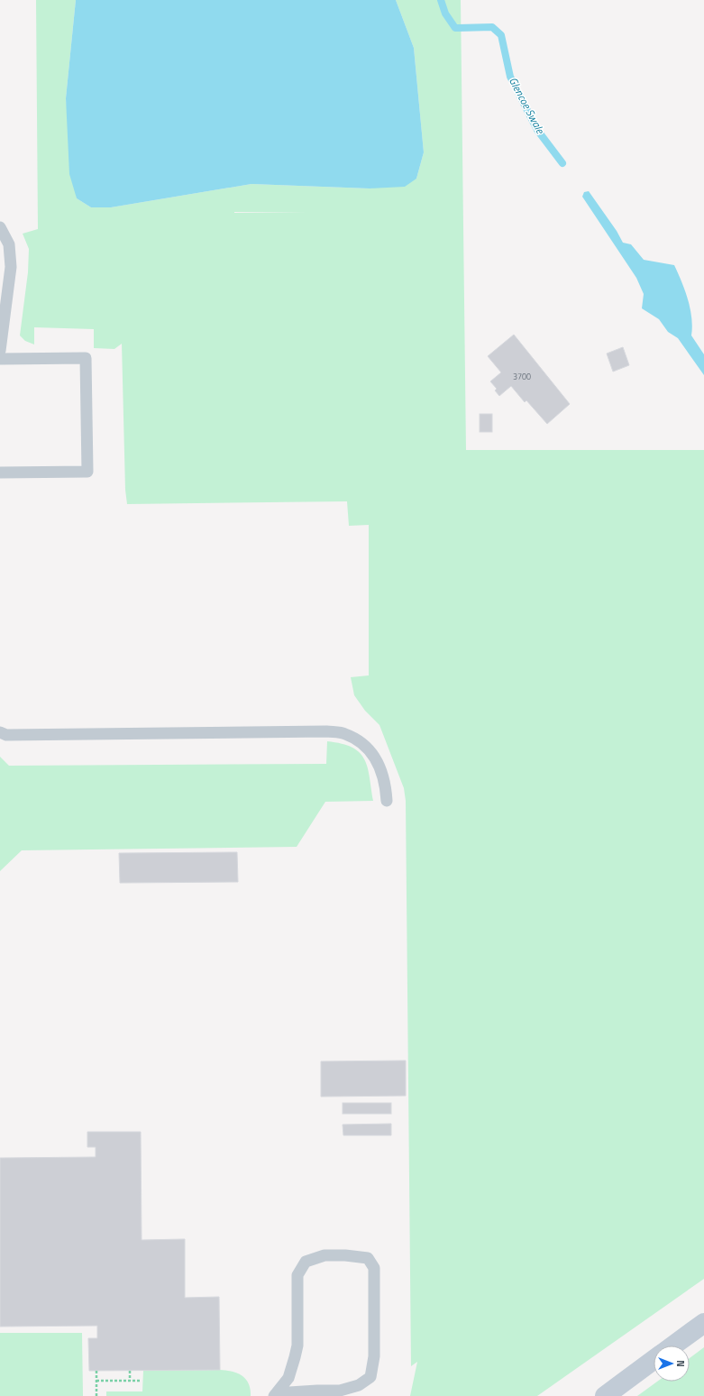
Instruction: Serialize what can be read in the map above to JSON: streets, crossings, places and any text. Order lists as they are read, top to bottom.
{
  "water": ["Glencoe Swale"],
  "house_numbers": ["3700"],
  "north": "right"
}
